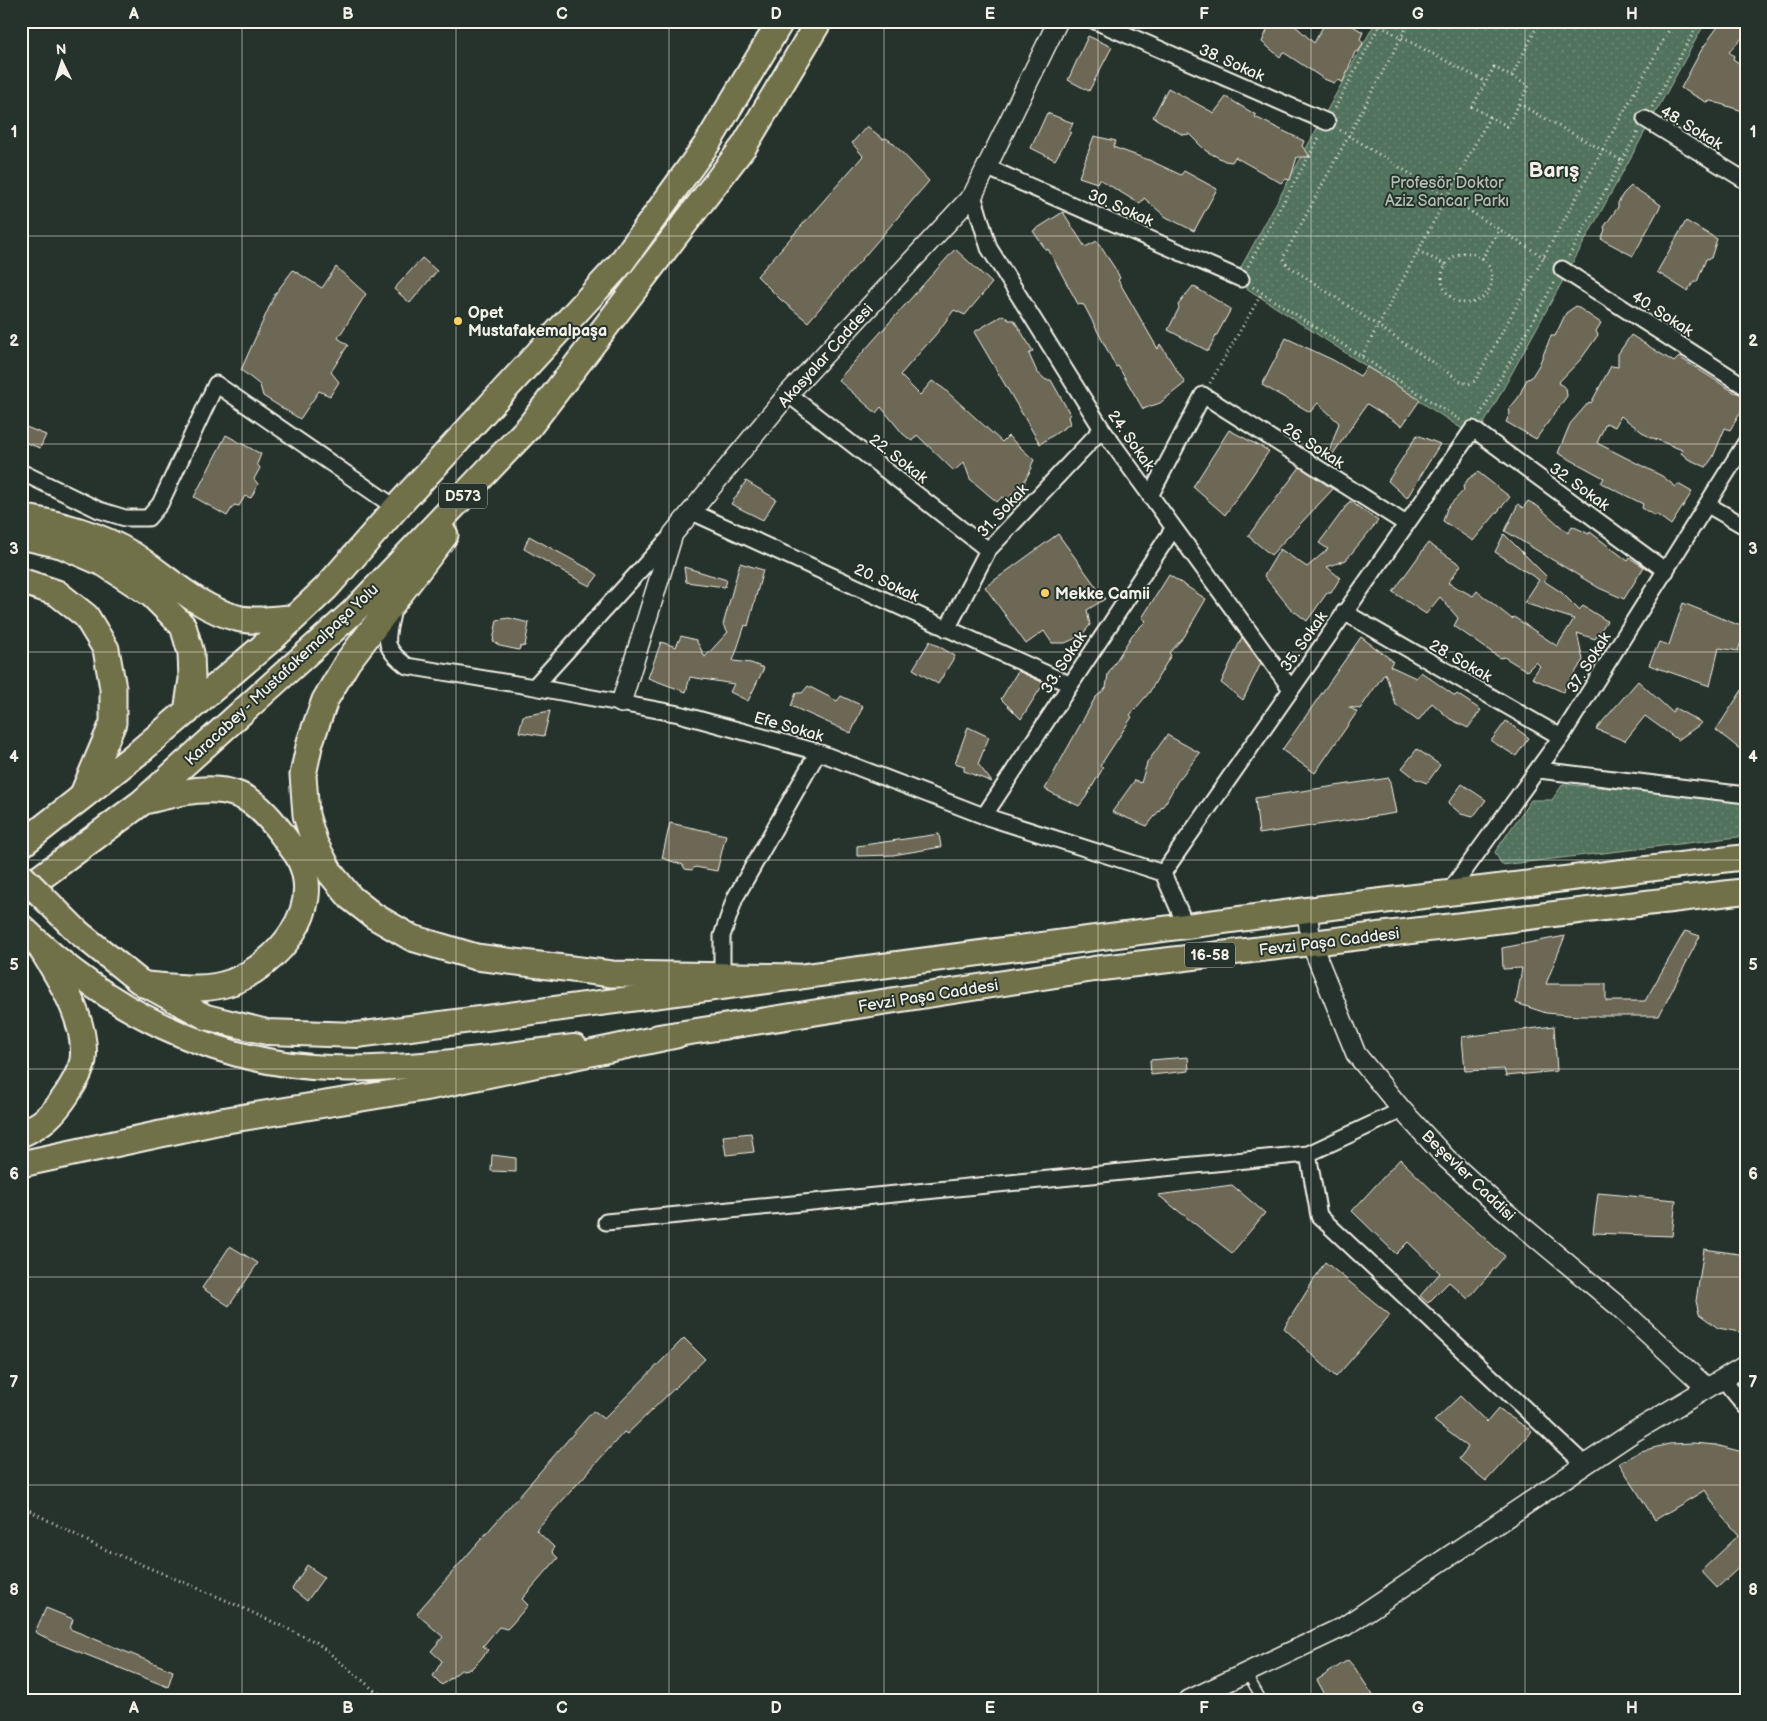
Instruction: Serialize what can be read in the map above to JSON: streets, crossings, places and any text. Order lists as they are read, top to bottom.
{
  "streets": {
    "highway": ["D573", "Karacabey - Mustafakemalpaşa Yolu"],
    "main road": ["Fevzi Paşa Caddesi", "16-58"],
    "street": [
      "38. Sokak",
      "48. Sokak",
      "30. Sokak",
      "40. Sokak",
      "Akasyalar Caddesi",
      "24. Sokak",
      "26. Sokak",
      "22. Sokak",
      "32. Sokak",
      "31. Sokak",
      "20. Sokak",
      "35. Sokak",
      "28. Sokak",
      "33. Sokak",
      "37. Sokak",
      "Efe Sokak",
      "Beşevler Caddisi"
    ]
  },
  "crossings": [
    ["30. Sokak", "Akasyalar Caddesi"],
    ["Akasyalar Caddesi", "24. Sokak"],
    ["Akasyalar Caddesi", "22. Sokak"],
    ["Akasyalar Caddesi", "20. Sokak"],
    ["Akasyalar Caddesi", "Efe Sokak"],
    ["24. Sokak", "31. Sokak"],
    ["24. Sokak", "35. Sokak"],
    ["24. Sokak", "33. Sokak"],
    ["26. Sokak", "35. Sokak"],
    ["22. Sokak", "31. Sokak"],
    ["32. Sokak", "35. Sokak"],
    ["32. Sokak", "37. Sokak"],
    ["31. Sokak", "20. Sokak"],
    ["20. Sokak", "33. Sokak"],
    ["35. Sokak", "28. Sokak"],
    ["35. Sokak", "Efe Sokak"],
    ["28. Sokak", "37. Sokak"],
    ["33. Sokak", "Efe Sokak"],
    ["37. Sokak", "Fevzi Paşa Caddesi"],
    ["Fevzi Paşa Caddesi", "Beşevler Caddisi"]
  ],
  "districts": ["Barış"],
  "parks": ["Profesör Doktor Aziz Sancar Parkı"],
  "places": ["Opet Mustafakemalpaşa", "Mekke Camii"],
  "north": "top",
  "grid": {
    "columns": [
      "A",
      "B",
      "C",
      "D",
      "E",
      "F",
      "G",
      "H"
    ],
    "rows": [
      "1",
      "2",
      "3",
      "4",
      "5",
      "6",
      "7",
      "8"
    ]
  }
}
